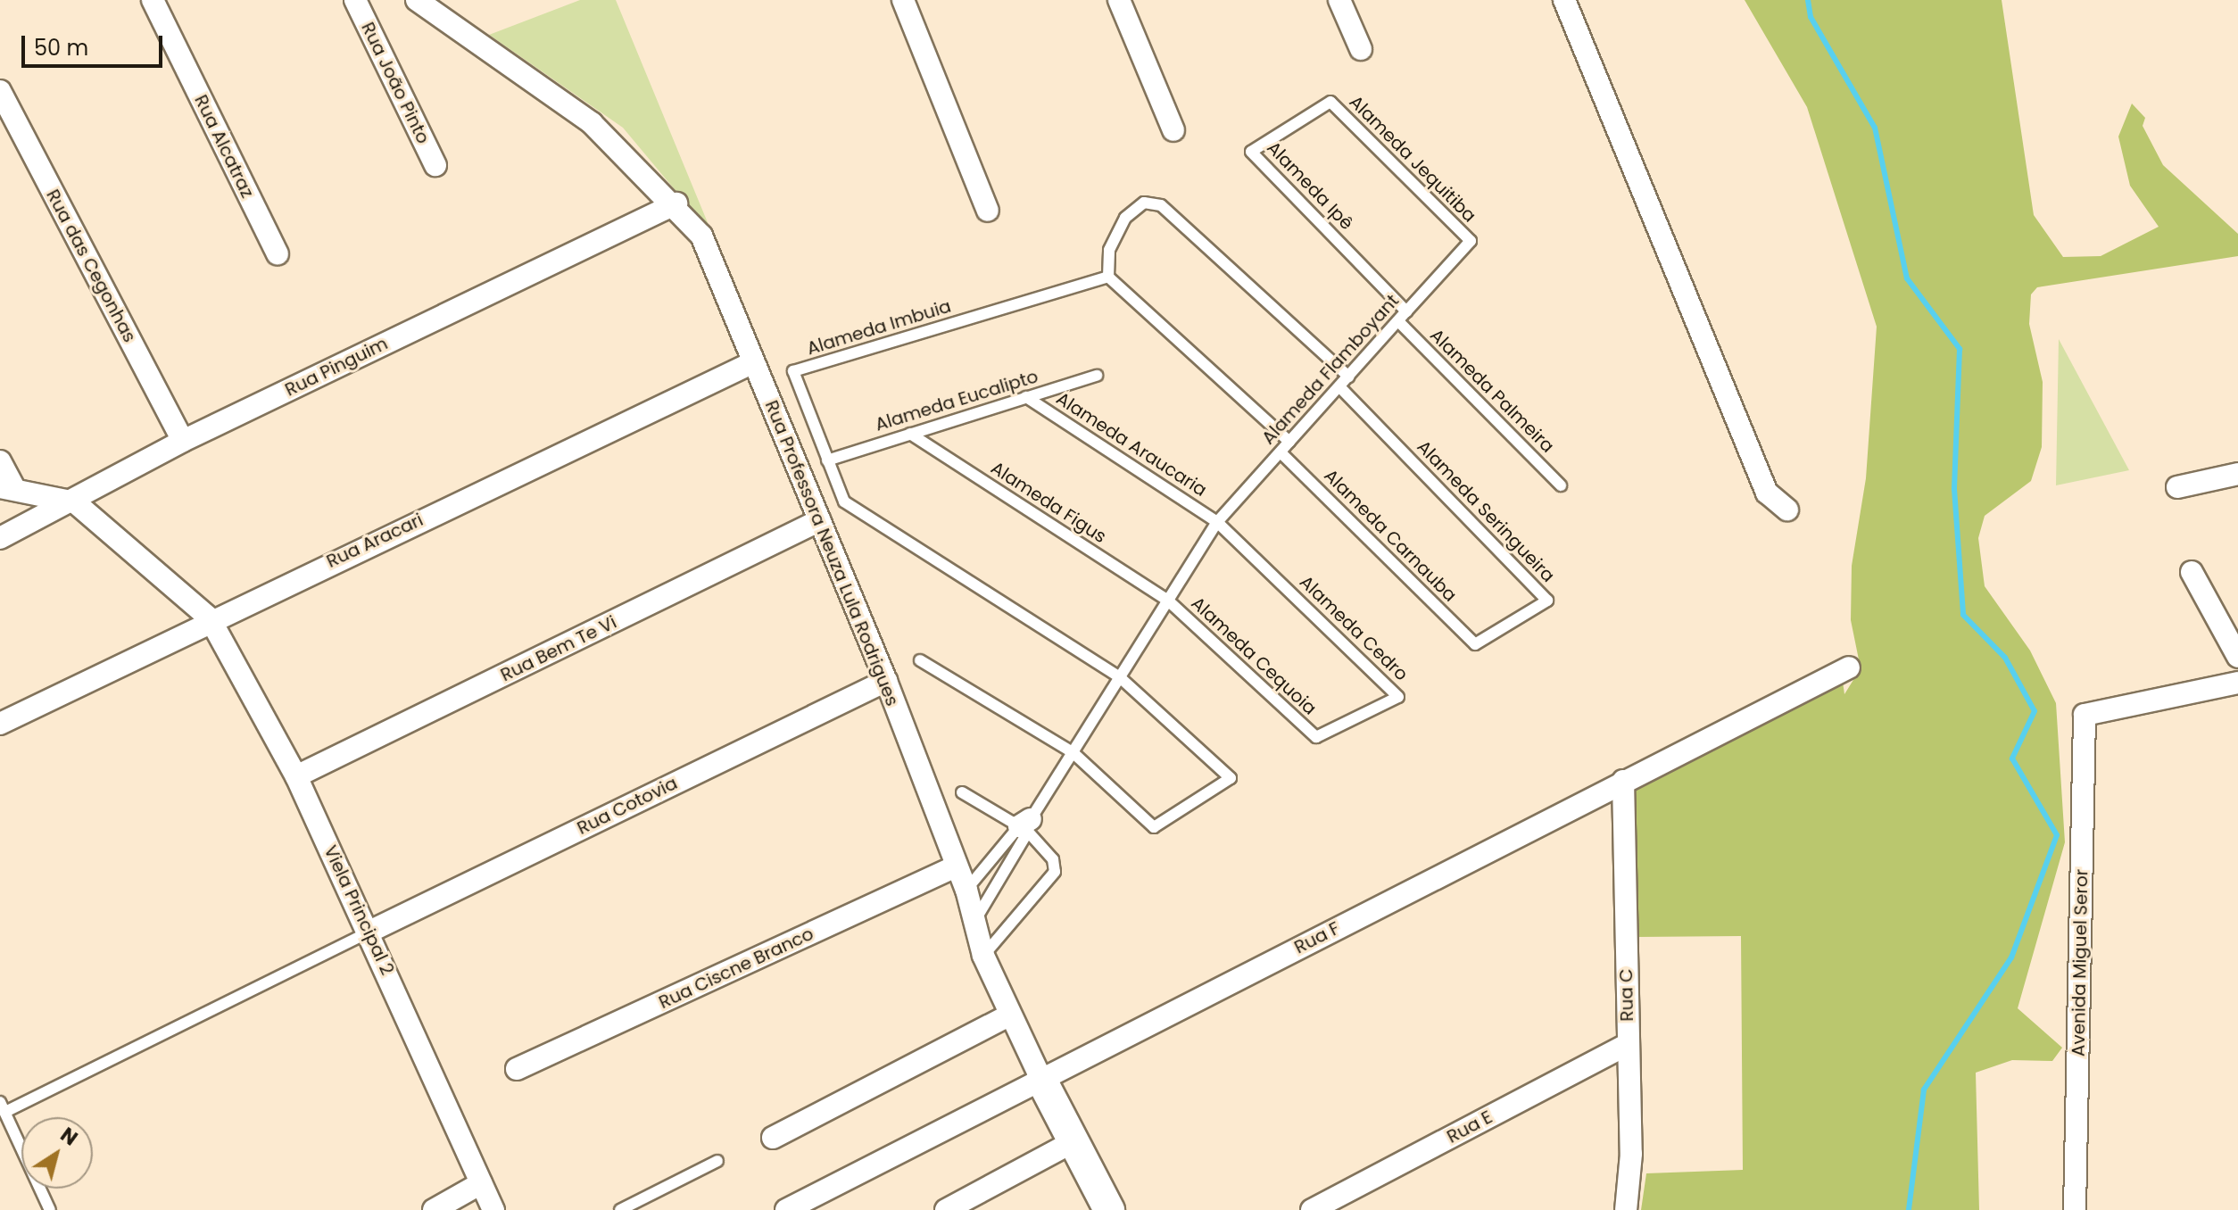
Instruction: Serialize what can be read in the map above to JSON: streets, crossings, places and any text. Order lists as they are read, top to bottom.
{
  "streets": {
    "street": [
      "Rua João Pinto",
      "Rua Alcatraz",
      "Rua das Cegonhas",
      "Rua Pinguim",
      "Rua Aracari",
      "Rua Professora Neuza Lula Rodrigues",
      "Rua Bem Te Vi",
      "Rua Cotovia",
      "Viela Principal 2",
      "Rua F",
      "Avenida Miguel Seror",
      "Rua Ciscne Branco",
      "Rua C",
      "Rua E"
    ],
    "lane": [
      "Alameda Jequitiba",
      "Alameda Ipê",
      "Alameda Imbuia",
      "Alameda Flamboyant",
      "Alameda Palmeira",
      "Alameda Eucalipto",
      "Alameda Araucaria",
      "Alameda Figus",
      "Alameda Seringueira",
      "Alameda Carnauba",
      "Alameda Cedro",
      "Alameda Cequoia"
    ]
  },
  "crossings": [
    ["Alameda Jequitiba", "Alameda Ipê"],
    ["Alameda Jequitiba", "Alameda Flamboyant"],
    ["Alameda Ipê", "Alameda Flamboyant"],
    ["Rua das Cegonhas", "Rua Pinguim"],
    ["Alameda Imbuia", "Alameda Flamboyant"],
    ["Alameda Imbuia", "Alameda Eucalipto"],
    ["Rua Pinguim", "Rua Professora Neuza Lula Rodrigues"],
    ["Alameda Flamboyant", "Alameda Palmeira"],
    ["Alameda Flamboyant", "Alameda Araucaria"],
    ["Alameda Flamboyant", "Alameda Figus"],
    ["Alameda Flamboyant", "Alameda Seringueira"],
    ["Alameda Flamboyant", "Alameda Carnauba"],
    ["Alameda Flamboyant", "Alameda Cedro"],
    ["Alameda Flamboyant", "Alameda Cequoia"],
    ["Alameda Eucalipto", "Alameda Araucaria"],
    ["Alameda Eucalipto", "Alameda Figus"],
    ["Alameda Araucaria", "Alameda Cedro"],
    ["Alameda Figus", "Alameda Cequoia"],
    ["Alameda Seringueira", "Alameda Carnauba"],
    ["Rua Aracari", "Rua Professora Neuza Lula Rodrigues"],
    ["Rua Aracari", "Viela Principal 2"],
    ["Rua Professora Neuza Lula Rodrigues", "Rua Bem Te Vi"],
    ["Rua Professora Neuza Lula Rodrigues", "Rua Cotovia"],
    ["Rua Professora Neuza Lula Rodrigues", "Rua F"],
    ["Rua Professora Neuza Lula Rodrigues", "Rua Ciscne Branco"],
    ["Alameda Cedro", "Alameda Cequoia"],
    ["Rua Bem Te Vi", "Viela Principal 2"],
    ["Rua Cotovia", "Viela Principal 2"],
    ["Rua F", "Rua C"],
    ["Rua C", "Rua E"]
  ],
  "scale_bar": "50 m",
  "north": "top right"
}
